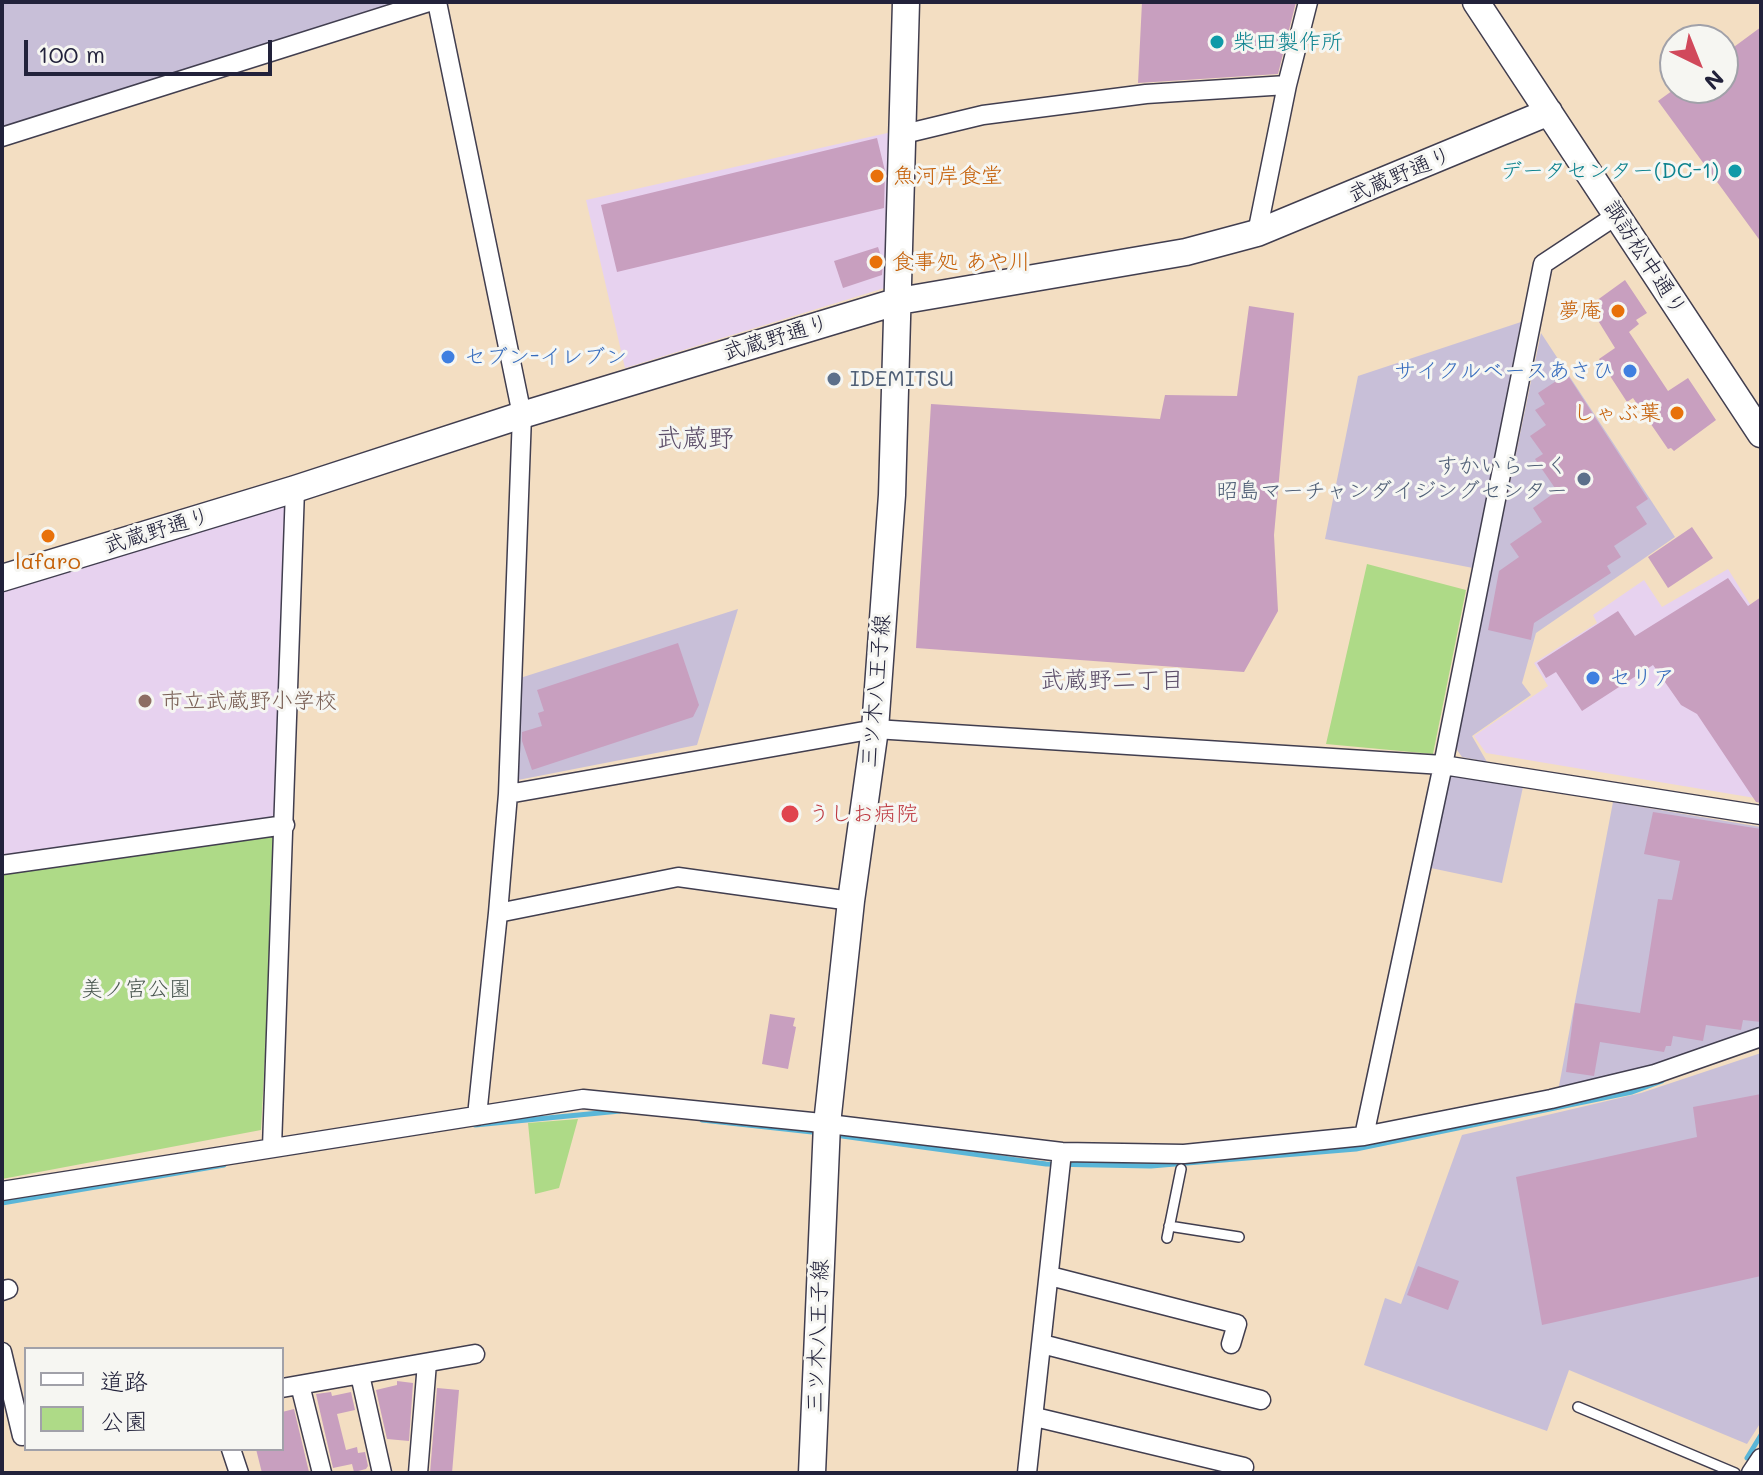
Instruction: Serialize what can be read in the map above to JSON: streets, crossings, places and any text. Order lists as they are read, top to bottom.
{
  "streets": {
    "street": ["武蔵野通り", "諏訪松中通り", "三ツ木八王子線"]
  },
  "crossings": [
    ["武蔵野通り", "諏訪松中通り"],
    ["武蔵野通り", "三ツ木八王子線"]
  ],
  "districts": ["武蔵野", "武蔵野二丁目"],
  "parks": ["美ノ宮公園"],
  "places": [
    "柴田製作所",
    "データセンター(DC-1)",
    "魚河岸食堂",
    "食事処 あや川",
    "夢庵",
    "セブン-イレブン",
    "サイクルベースあさひ",
    "IDEMITSU",
    "しゃぶ葉",
    "すかいらーく 昭島マーチャンダイジングセンター",
    "lafaro",
    "セリア",
    "市立武蔵野小学校",
    "うしお病院"
  ],
  "legend": ["道路", "公園"],
  "scale_bar": "100 m",
  "north": "bottom right"
}
